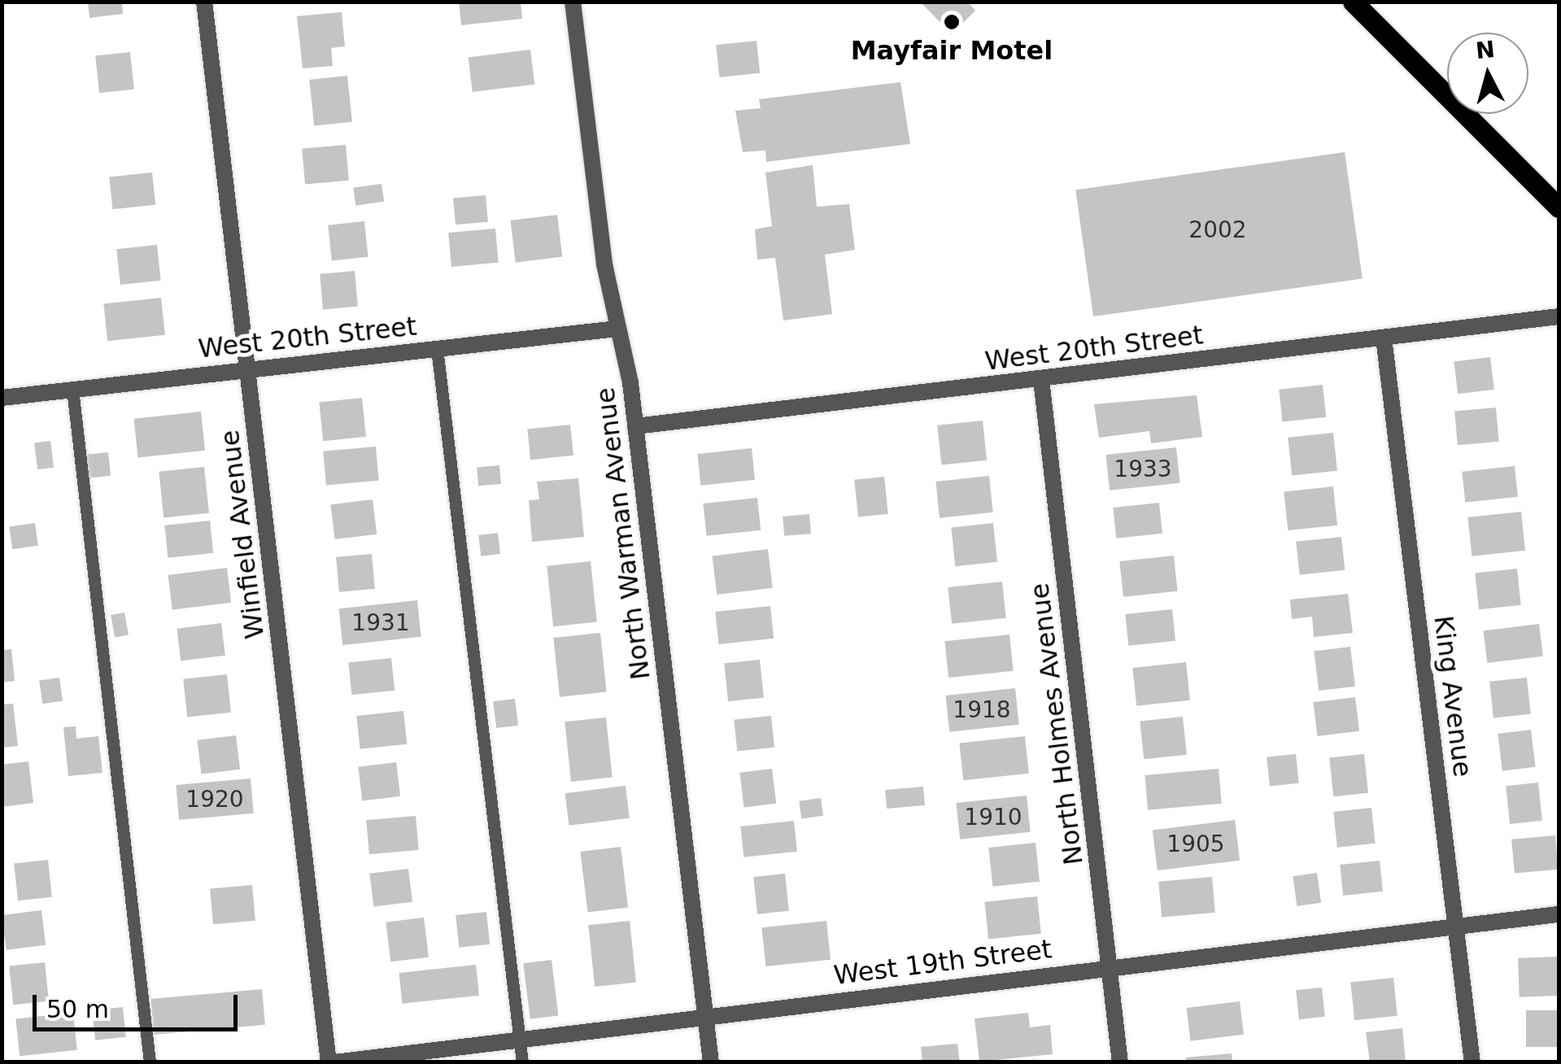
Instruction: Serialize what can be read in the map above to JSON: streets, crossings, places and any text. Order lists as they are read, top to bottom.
{
  "streets": {
    "street": [
      "West 20th Street",
      "North Warman Avenue",
      "Winfield Avenue",
      "King Avenue",
      "North Holmes Avenue",
      "West 19th Street"
    ]
  },
  "crossings": [
    ["West 20th Street", "North Warman Avenue"],
    ["West 20th Street", "Winfield Avenue"],
    ["West 20th Street", "King Avenue"],
    ["West 20th Street", "North Holmes Avenue"],
    ["North Warman Avenue", "West 19th Street"],
    ["Winfield Avenue", "West 19th Street"],
    ["King Avenue", "West 19th Street"],
    ["North Holmes Avenue", "West 19th Street"]
  ],
  "places": ["Mayfair Motel"],
  "house_numbers": [
    "2002",
    "1933",
    "1931",
    "1918",
    "1920",
    "1910",
    "1905"
  ],
  "scale_bar": "50 m",
  "north": "top"
}
